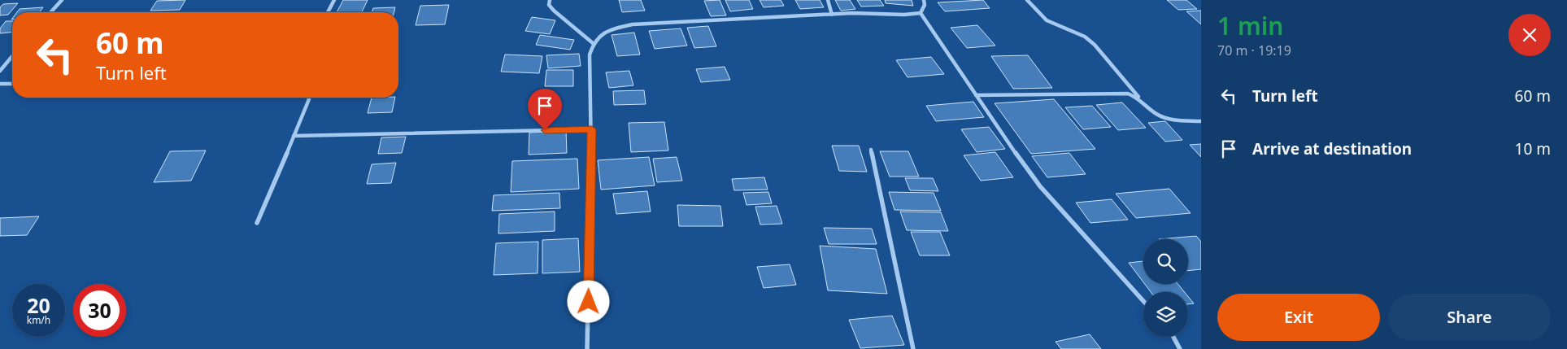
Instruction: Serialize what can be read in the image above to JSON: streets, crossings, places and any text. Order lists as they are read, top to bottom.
{
  "page": {
    "heading": ["1 min", "70 m · 19:19"],
    "turn": ["60 m", "Turn left"],
    "list": [
      {
        "name": "Turn left",
        "value": "60 m"
      },
      {
        "name": "Arrive at destination",
        "value": "10 m"
      }
    ],
    "speed": "20 km/h",
    "limit": "30",
    "buttons": ["Exit", "Share"]
  }
}
